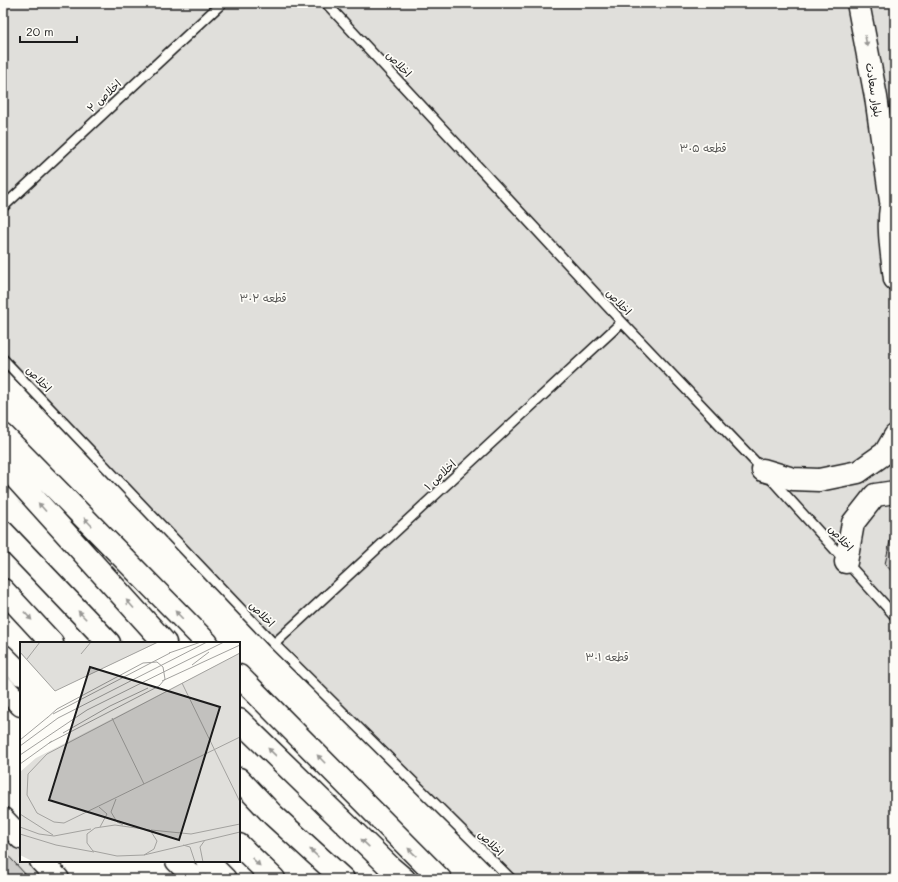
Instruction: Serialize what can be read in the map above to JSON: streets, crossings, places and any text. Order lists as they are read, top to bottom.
{
  "streets": {
    "main road": ["بلوار سعادت"],
    "lane": ["اخلاص", "اخلاص ۲", "اخلاص ۱"]
  },
  "crossings": [
    ["اخلاص", "اخلاص ۱"]
  ],
  "one_way": ["بلوار سعادت"],
  "parks": ["قطعه ۳۰۵", "قطعه ۳۰۲", "قطعه ۳۰۱"],
  "scale_bar": "20 m"
}
